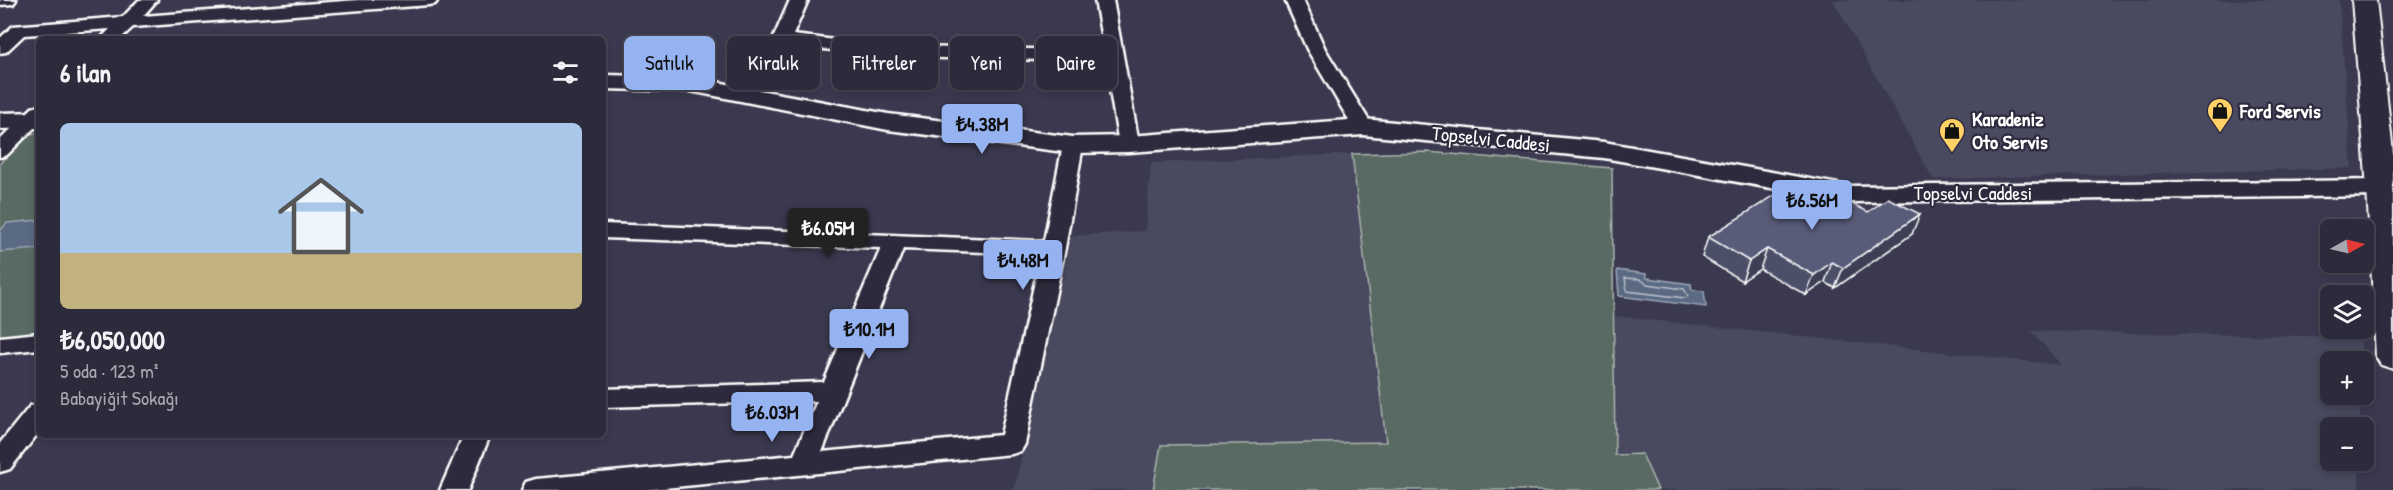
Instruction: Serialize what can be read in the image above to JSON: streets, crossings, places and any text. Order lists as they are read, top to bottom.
{
  "streets": {
    "street": ["Topselvi Caddesi"]
  },
  "places": {
    "shop": ["Ford Servis", "Karadeniz Oto Servis"]
  },
  "north": "right",
  "page": {
    "chip": [
      "Satılık",
      "Kiralık",
      "Filtreler",
      "Yeni",
      "Daire"
    ],
    "heading": "6 ilan",
    "price": [
      "₺4.38M",
      "₺6.56M",
      "₺6.05M",
      "₺4.48M",
      "₺10.1M",
      "₺6.03M"
    ],
    "list": [
      {
        "name": "₺6,050,000",
        "note": "5 oda · 123 m² · Babayiğit Sokağı"
      }
    ],
    "map_buttons": ["+", "−"]
  }
}
